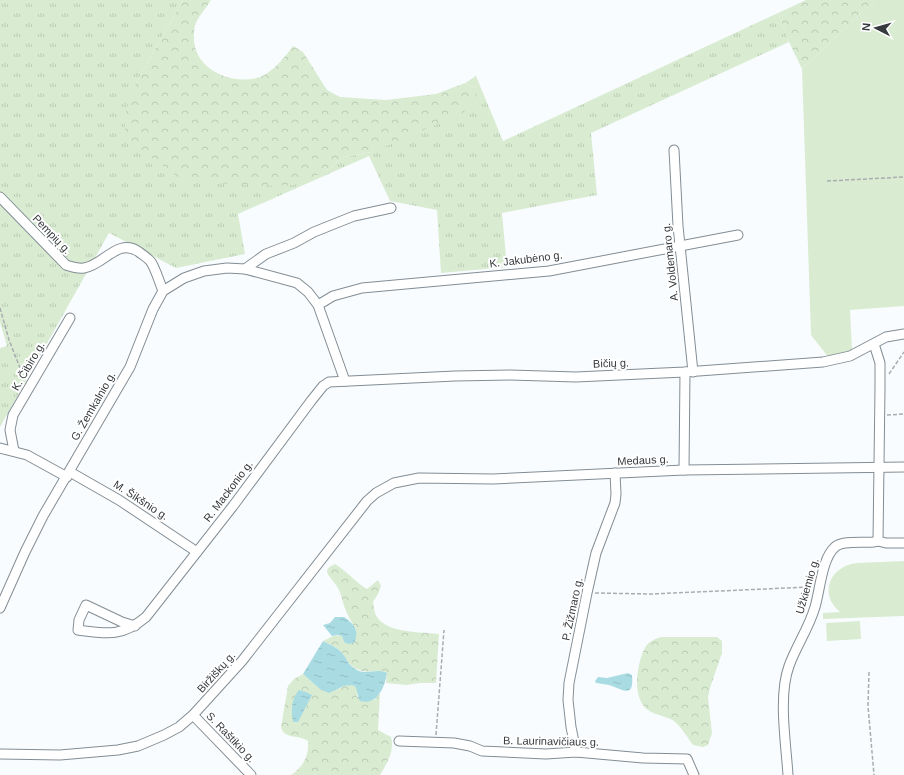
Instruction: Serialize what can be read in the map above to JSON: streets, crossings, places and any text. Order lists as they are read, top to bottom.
{
  "streets": {
    "street": [
      "Pempių g.",
      "K. Jakubėno g.",
      "A. Voldemaro g.",
      "Bičių g.",
      "K. Čibiro g.",
      "G. Žemkalnio g.",
      "Medaus g.",
      "R. Mackonio g.",
      "M. Šikšnio g.",
      "Užkiemio g.",
      "P. Žižmaro g.",
      "Biržiškų g.",
      "S. Raštikio g.",
      "B. Laurinavičiaus g."
    ]
  },
  "crossings": [
    ["Pempių g.", "G. Žemkalnio g."],
    ["K. Jakubėno g.", "A. Voldemaro g."],
    ["K. Jakubėno g.", "G. Žemkalnio g."],
    ["A. Voldemaro g.", "Bičių g."],
    ["A. Voldemaro g.", "Medaus g."],
    ["Bičių g.", "G. Žemkalnio g."],
    ["Bičių g.", "R. Mackonio g."],
    ["K. Čibiro g.", "M. Šikšnio g."],
    ["G. Žemkalnio g.", "R. Mackonio g."],
    ["G. Žemkalnio g.", "M. Šikšnio g."],
    ["Medaus g.", "P. Žižmaro g."],
    ["Medaus g.", "Biržiškų g."],
    ["R. Mackonio g.", "M. Šikšnio g."],
    ["P. Žižmaro g.", "B. Laurinavičiaus g."],
    ["Biržiškų g.", "S. Raštikio g."]
  ],
  "north": "left"
}
